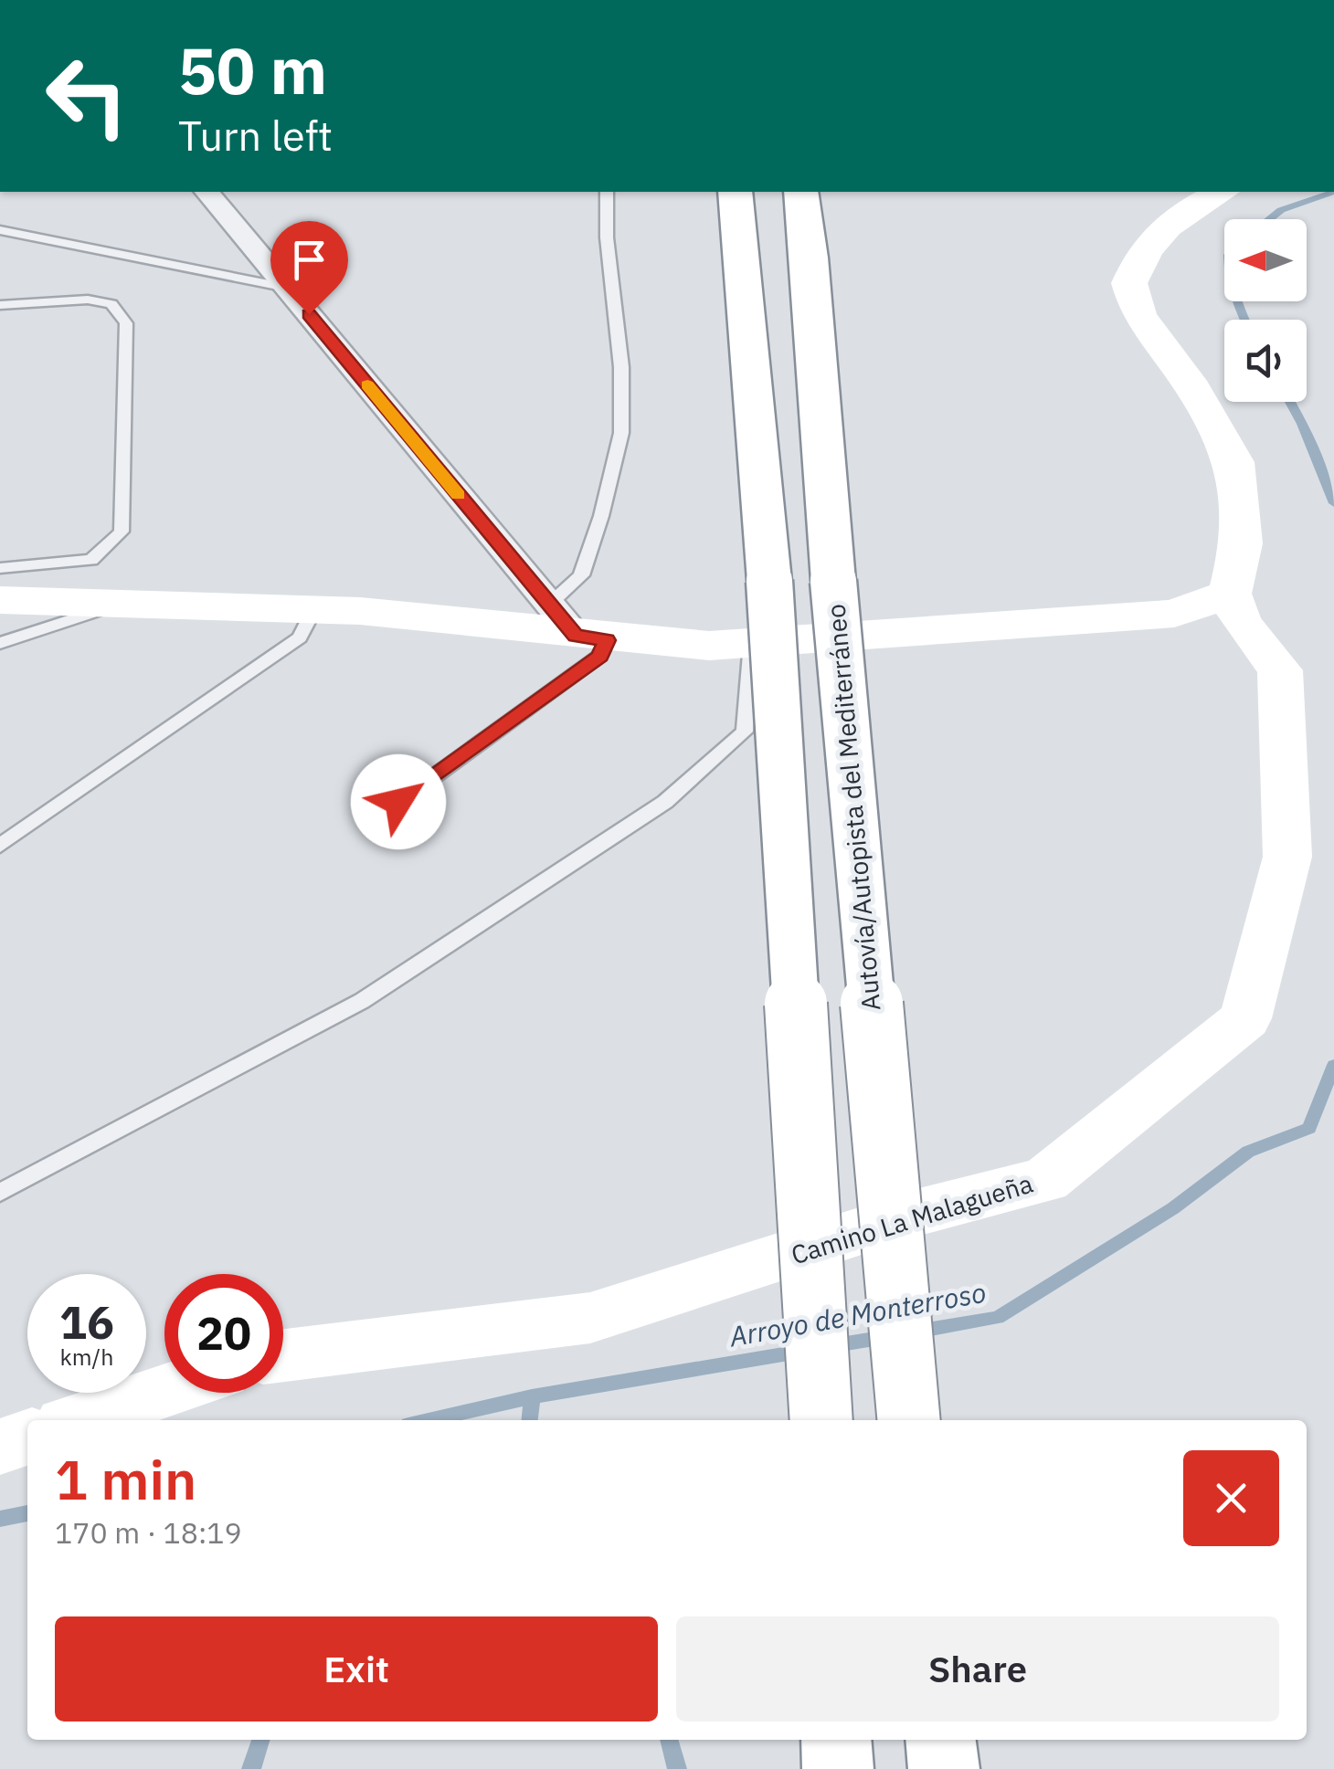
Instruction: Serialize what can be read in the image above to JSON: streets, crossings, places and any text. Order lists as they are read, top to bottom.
{
  "streets": {
    "main road": ["Autovía/Autopista del Mediterráneo", "Camino La Malagueña"]
  },
  "water": ["Arroyo de Monterroso"],
  "north": "left",
  "page": {
    "turn": ["50 m", "Turn left"],
    "speed": "16 km/h",
    "limit": "20",
    "heading": ["1 min", "170 m · 18:19"],
    "buttons": ["Exit", "Share"]
  }
}
